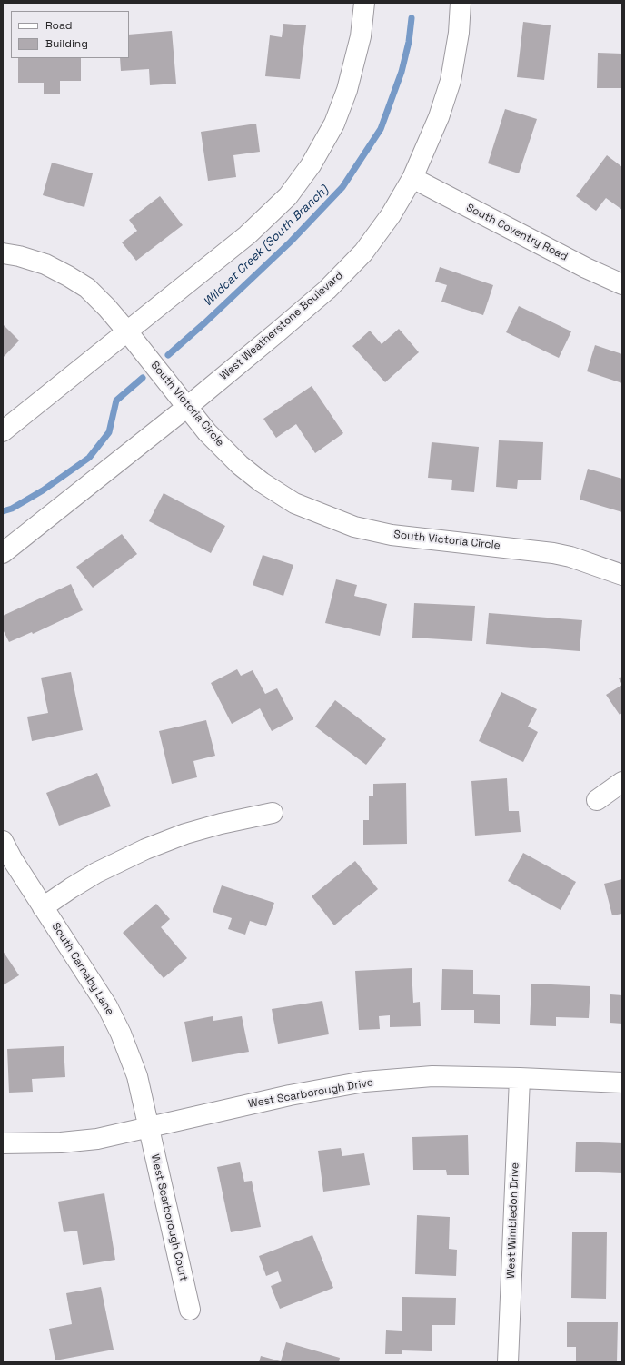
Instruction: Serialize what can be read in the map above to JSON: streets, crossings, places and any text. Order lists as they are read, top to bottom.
{
  "streets": {
    "street": [
      "South Coventry Road",
      "West Weatherstone Boulevard",
      "South Victoria Circle",
      "South Carnaby Lane",
      "West Scarborough Drive",
      "West Scarborough Court",
      "West Wimbledon Drive"
    ]
  },
  "crossings": [
    ["South Coventry Road", "West Weatherstone Boulevard"],
    ["West Weatherstone Boulevard", "South Victoria Circle"],
    ["South Carnaby Lane", "West Scarborough Drive"],
    ["South Carnaby Lane", "West Scarborough Court"],
    ["West Scarborough Drive", "West Scarborough Court"],
    ["West Scarborough Drive", "West Wimbledon Drive"]
  ],
  "water": ["Wildcat Creek (South Branch)"],
  "legend": ["Road", "Building"]
}
